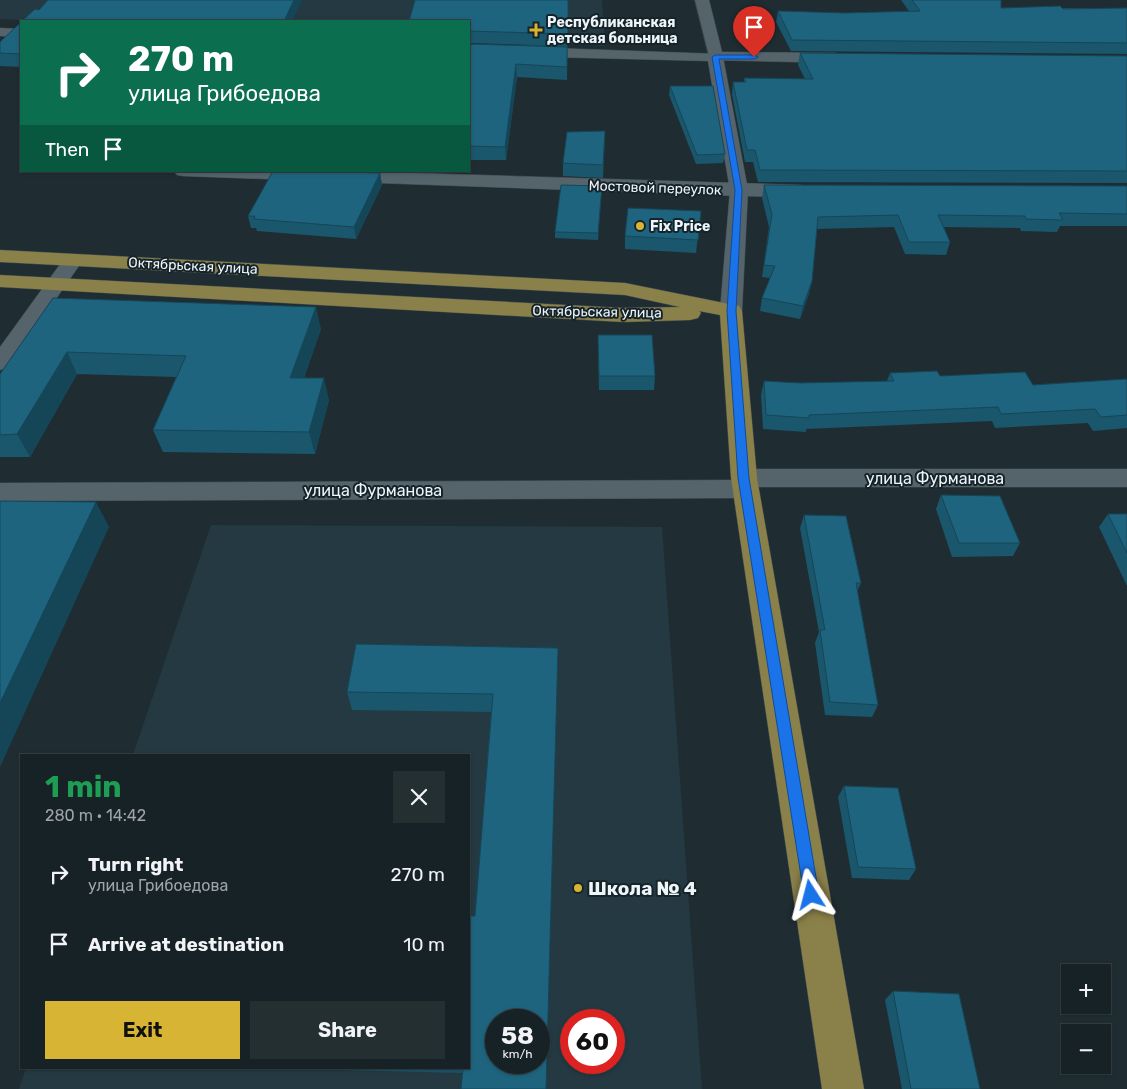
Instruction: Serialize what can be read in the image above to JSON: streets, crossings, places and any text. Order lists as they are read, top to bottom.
{
  "streets": {
    "main road": ["Октябрьская улица"],
    "street": ["Мостовой переулок", "улица Фурманова"]
  },
  "places": {
    "health": ["Республиканская детская больница"],
    "other": ["Fix Price", "Школа № 4"]
  },
  "page": {
    "turn": ["270 m", "улица Грибоедова"],
    "then": "Then",
    "heading": ["1 min", "280 m · 14:42"],
    "list": [
      {
        "name": "Turn right",
        "note": "улица Грибоедова",
        "value": "270 m"
      },
      {
        "name": "Arrive at destination",
        "value": "10 m"
      }
    ],
    "map_buttons": ["+", "−"],
    "buttons": ["Exit", "Share"],
    "speed": "58 km/h",
    "limit": "60"
  }
}
